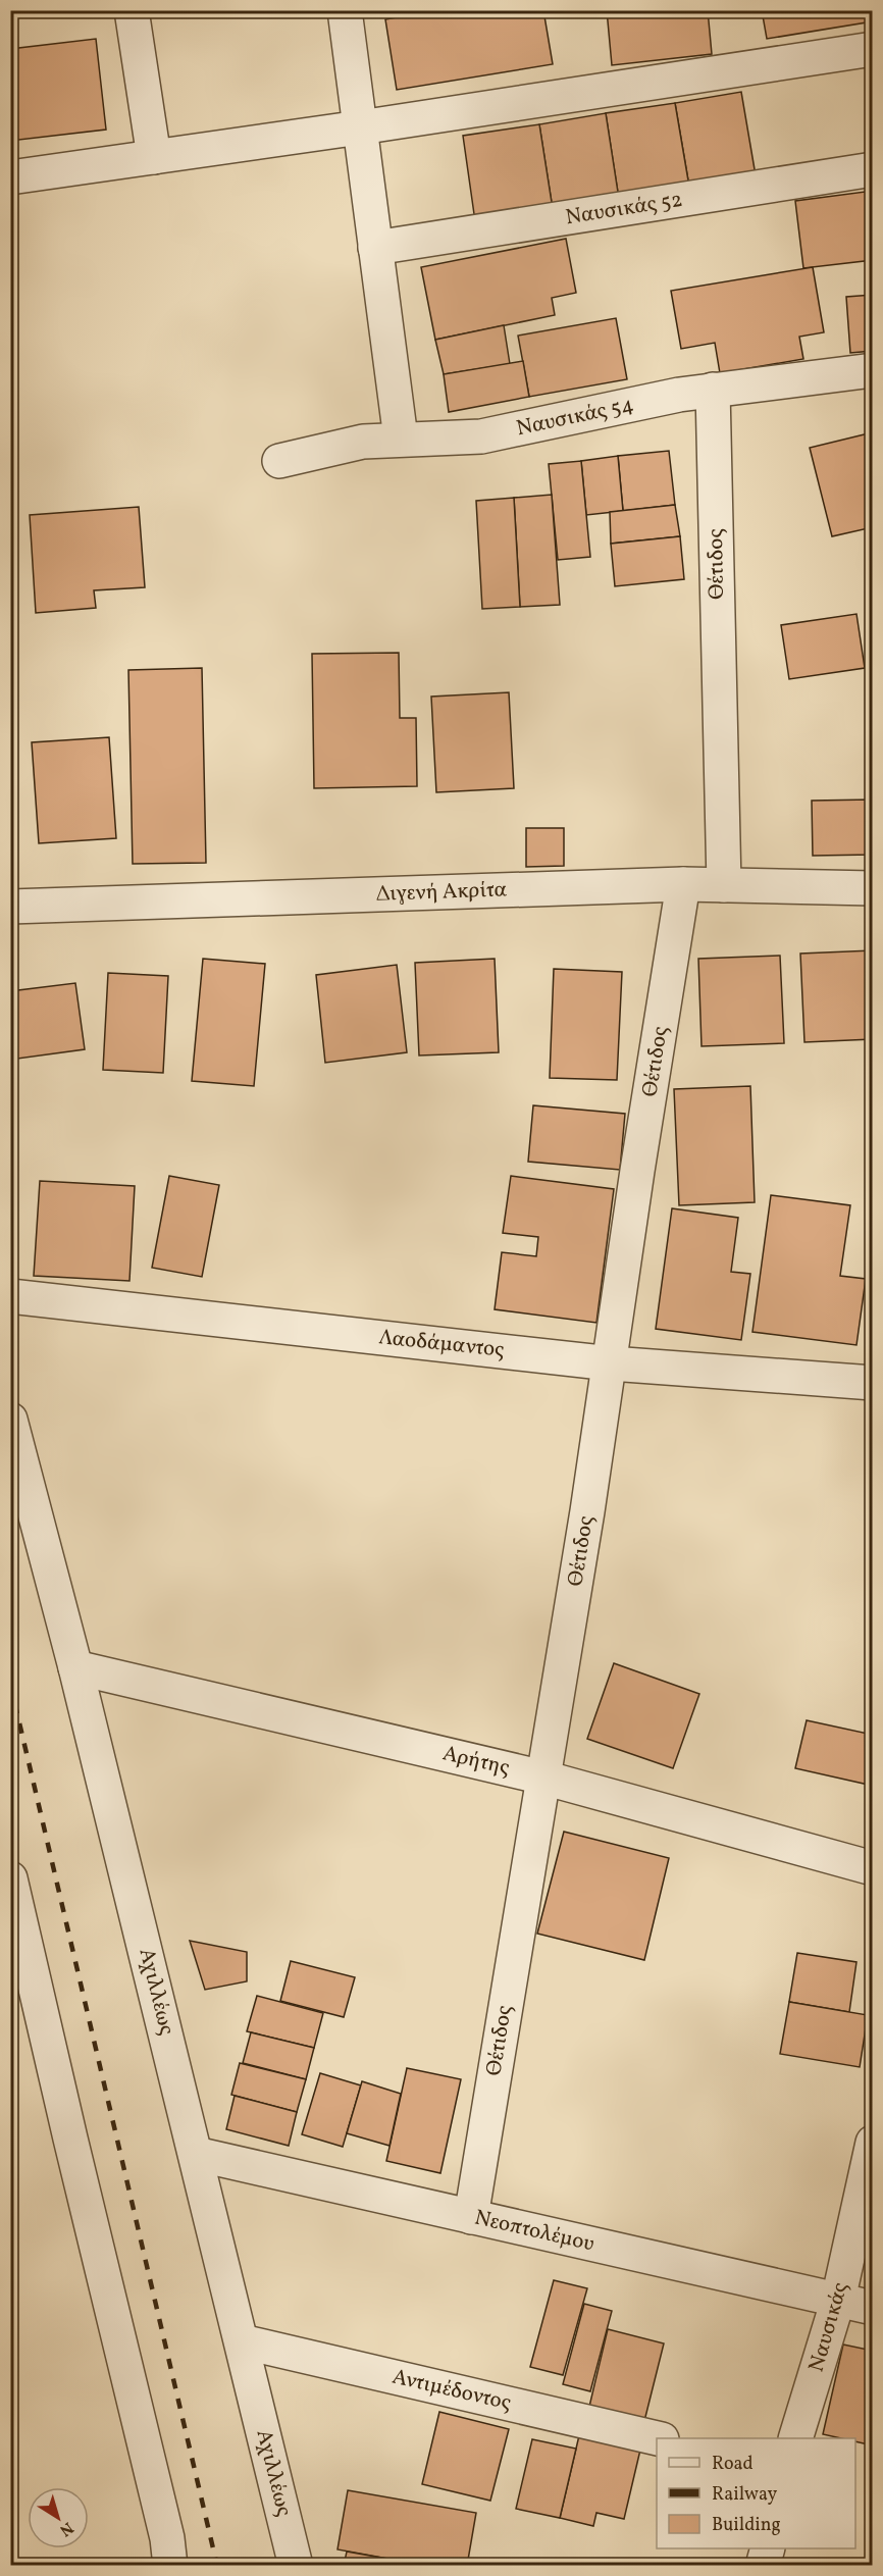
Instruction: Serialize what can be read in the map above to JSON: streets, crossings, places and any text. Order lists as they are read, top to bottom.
{
  "streets": {
    "street": [
      "Ναυσικάς 52",
      "Ναυσικάς 54",
      "Θέτιδος",
      "Διγενή Ακρίτα",
      "Λαοδάμαντος",
      "Αρήτης",
      "Αχιλλέως",
      "Νεοπτολέμου",
      "Ναυσικάς",
      "Αντιμέδοντος"
    ]
  },
  "crossings": [
    ["Ναυσικάς 54", "Θέτιδος"],
    ["Θέτιδος", "Διγενή Ακρίτα"],
    ["Θέτιδος", "Λαοδάμαντος"],
    ["Θέτιδος", "Αρήτης"],
    ["Θέτιδος", "Νεοπτολέμου"],
    ["Αρήτης", "Αχιλλέως"],
    ["Αχιλλέως", "Νεοπτολέμου"],
    ["Αχιλλέως", "Αντιμέδοντος"],
    ["Νεοπτολέμου", "Ναυσικάς"]
  ],
  "legend": ["Road", "Railway", "Building"],
  "north": "bottom right"
}
